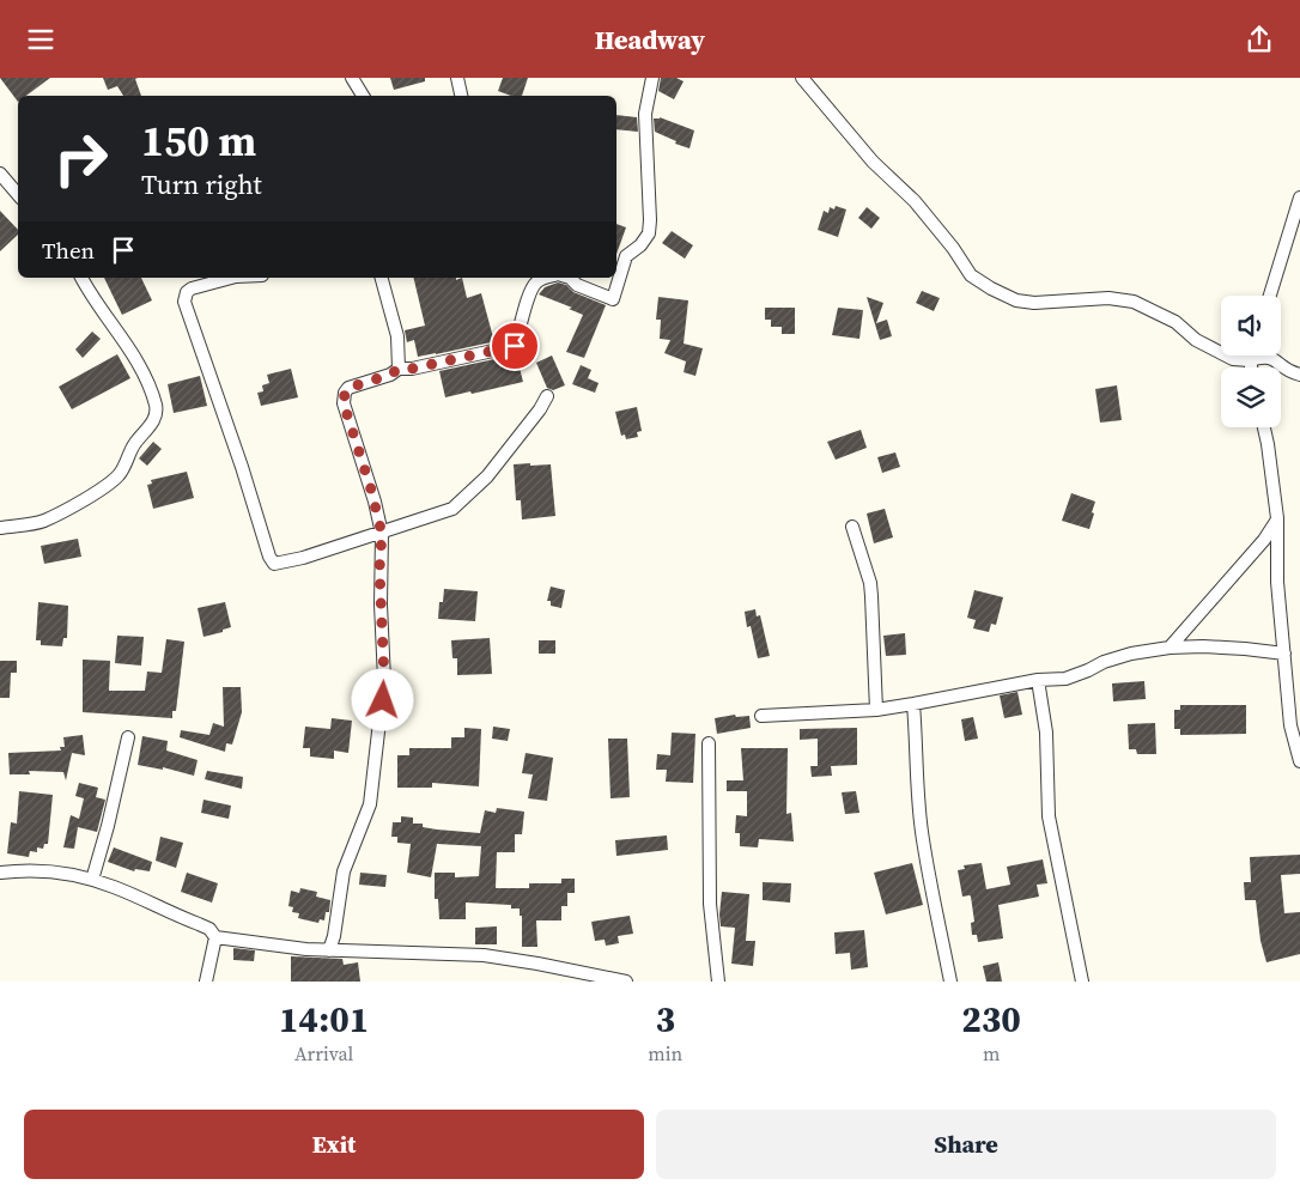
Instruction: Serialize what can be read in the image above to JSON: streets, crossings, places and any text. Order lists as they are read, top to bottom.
{
  "page": {
    "header": "Headway",
    "turn": ["150 m", "Turn right"],
    "then": "Then",
    "eta": [
      "14:01",
      "Arrival",
      "3",
      "min",
      "230",
      "m"
    ],
    "buttons": ["Exit", "Share"]
  }
}
